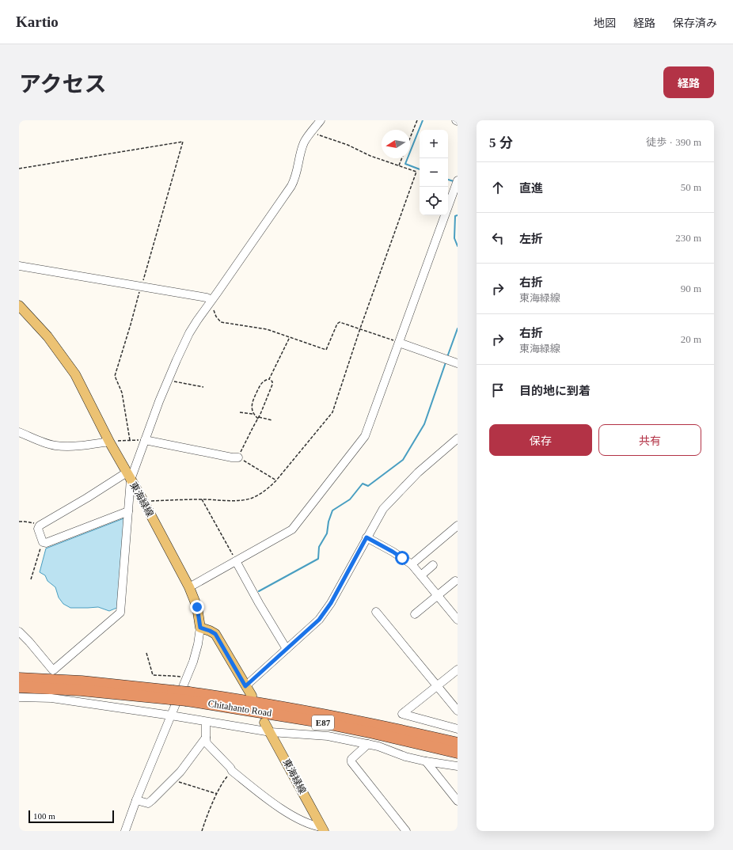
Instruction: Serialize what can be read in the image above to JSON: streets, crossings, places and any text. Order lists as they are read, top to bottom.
{
  "streets": {
    "highway": ["Chitahanto Road", "E87"],
    "main road": ["東海緑線"]
  },
  "scale_bar": "100 m",
  "north": "left",
  "page": {
    "header": "Kartio",
    "nav": ["地図", "経路", "保存済み"],
    "title": "アクセス",
    "buttons": [
      "経路",
      ["保存", "共有"]
    ],
    "heading": ["5 分", "徒歩 · 390 m"],
    "map_buttons": ["+", "−"],
    "list": [
      ["直進", "50 m"],
      ["左折", "230 m"],
      ["右折", "東海緑線", "90 m"],
      ["右折", "東海緑線", "20 m"],
      "目的地に到着"
    ],
    "scale": "100 m"
  }
}
